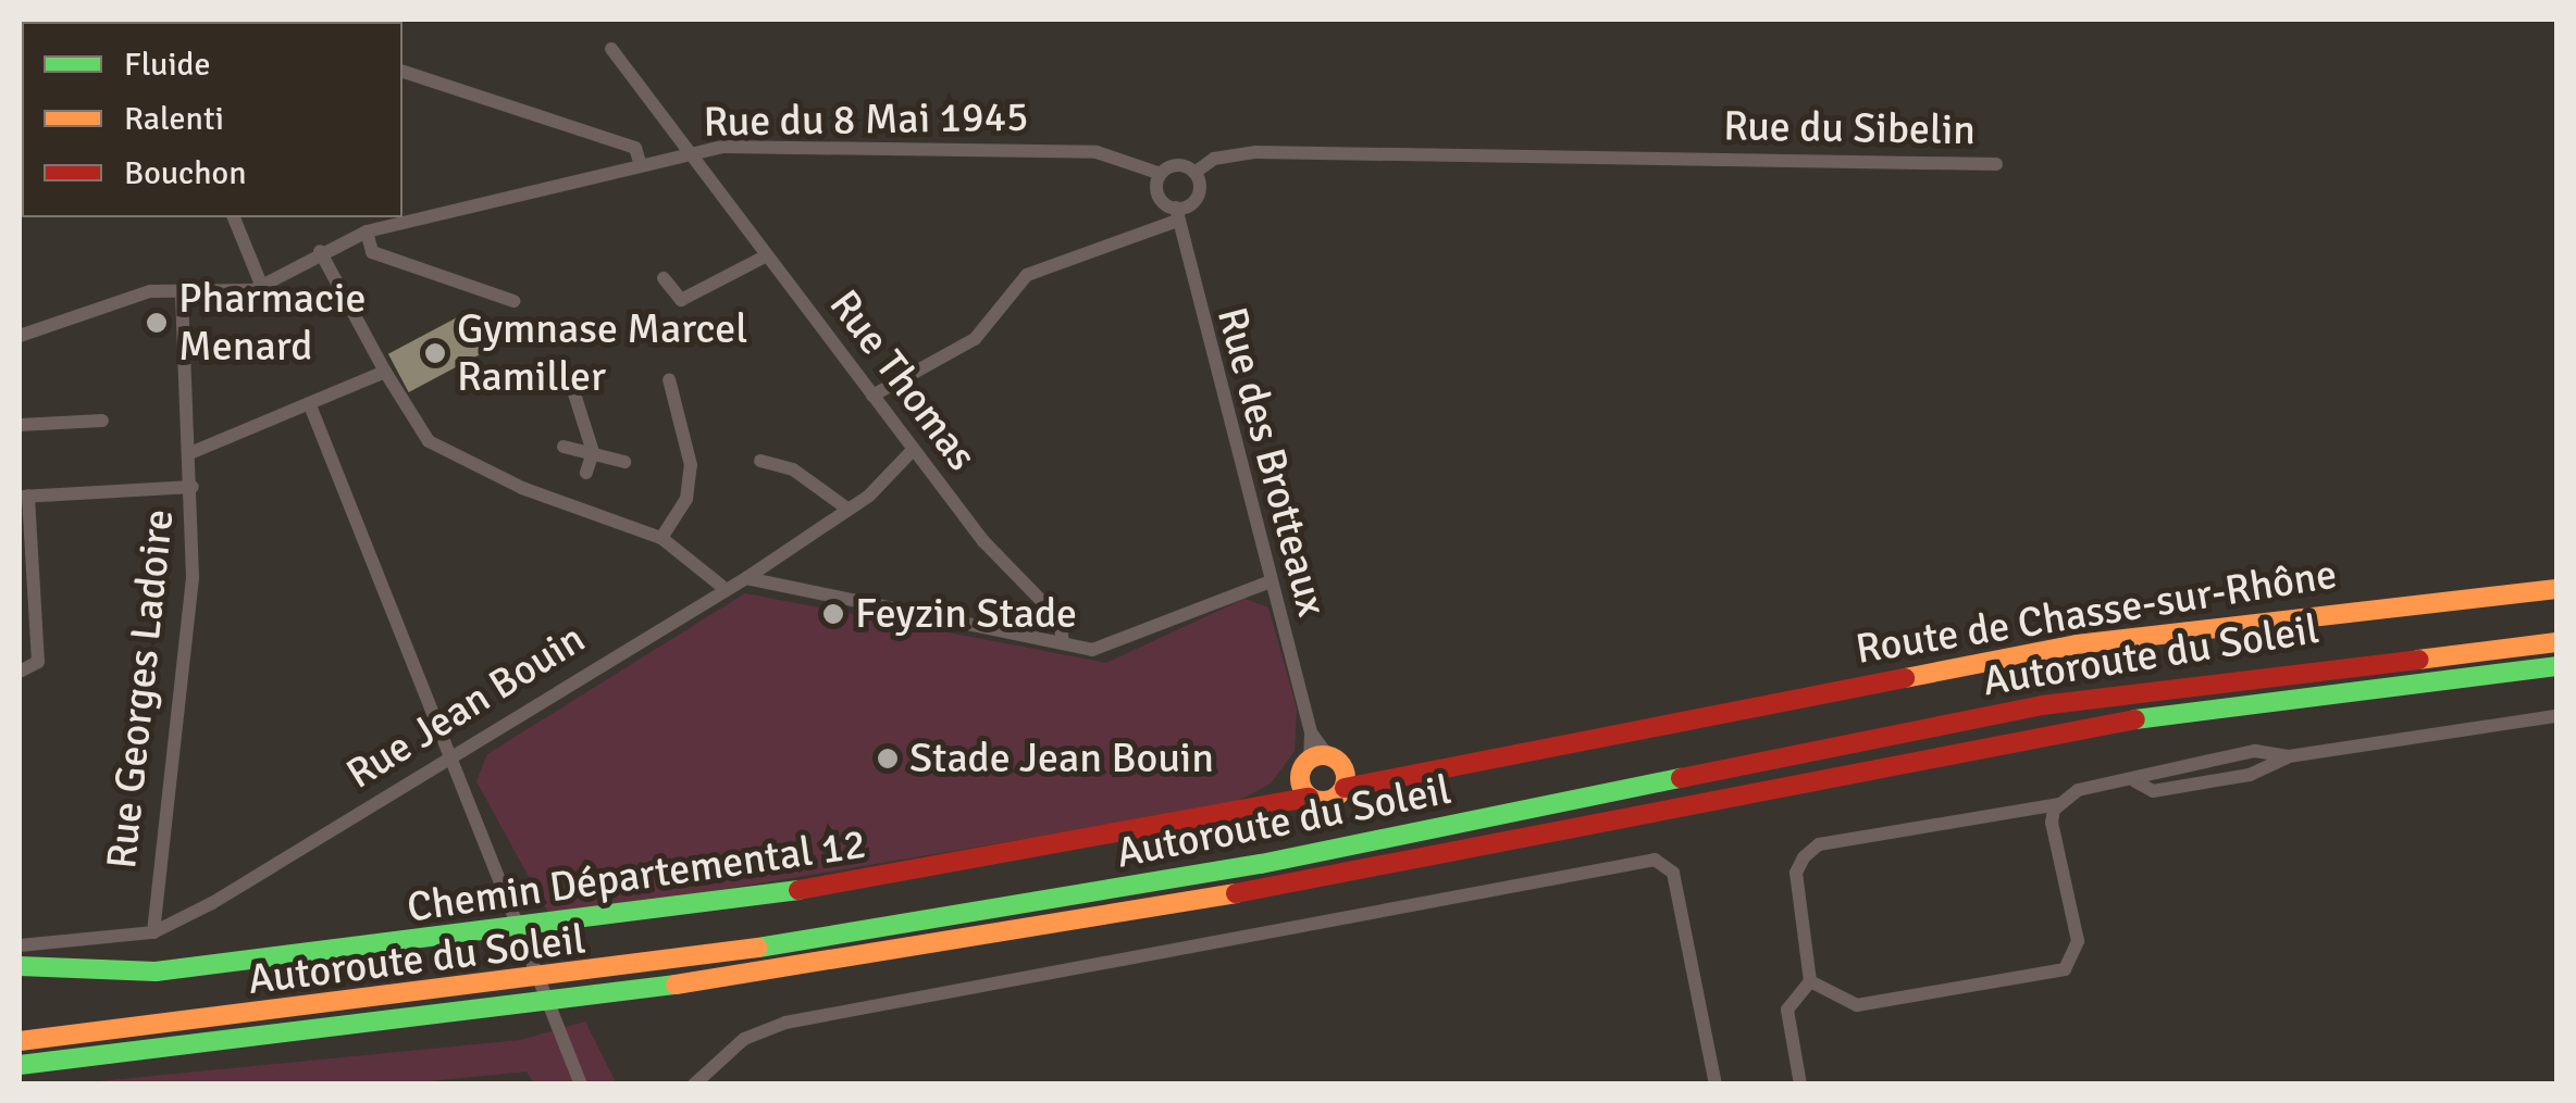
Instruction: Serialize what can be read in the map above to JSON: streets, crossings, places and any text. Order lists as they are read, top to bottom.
{
  "streets": {
    "main road": ["Route de Chasse-sur-Rhône", "Autoroute du Soleil", "Chemin Départemental 12"],
    "street": [
      "Rue du 8 Mai 1945",
      "Rue du Sibelin",
      "Rue Thomas",
      "Rue des Brotteaux",
      "Rue Georges Ladoire",
      "Rue Jean Bouin"
    ]
  },
  "crossings": [
    ["Rue du 8 Mai 1945", "Rue du Sibelin"],
    ["Rue du 8 Mai 1945", "Rue Thomas"],
    ["Rue du 8 Mai 1945", "Rue des Brotteaux"],
    ["Rue du Sibelin", "Rue des Brotteaux"],
    ["Rue Thomas", "Rue Jean Bouin"],
    ["Rue des Brotteaux", "Chemin Départemental 12"],
    ["Route de Chasse-sur-Rhône", "Chemin Départemental 12"],
    ["Rue Georges Ladoire", "Rue Jean Bouin"]
  ],
  "places": [
    "Pharmacie Menard",
    "Gymnase Marcel Ramiller",
    "Feyzin Stade",
    "Stade Jean Bouin"
  ],
  "legend": ["Fluide", "Ralenti", "Bouchon"]
}
